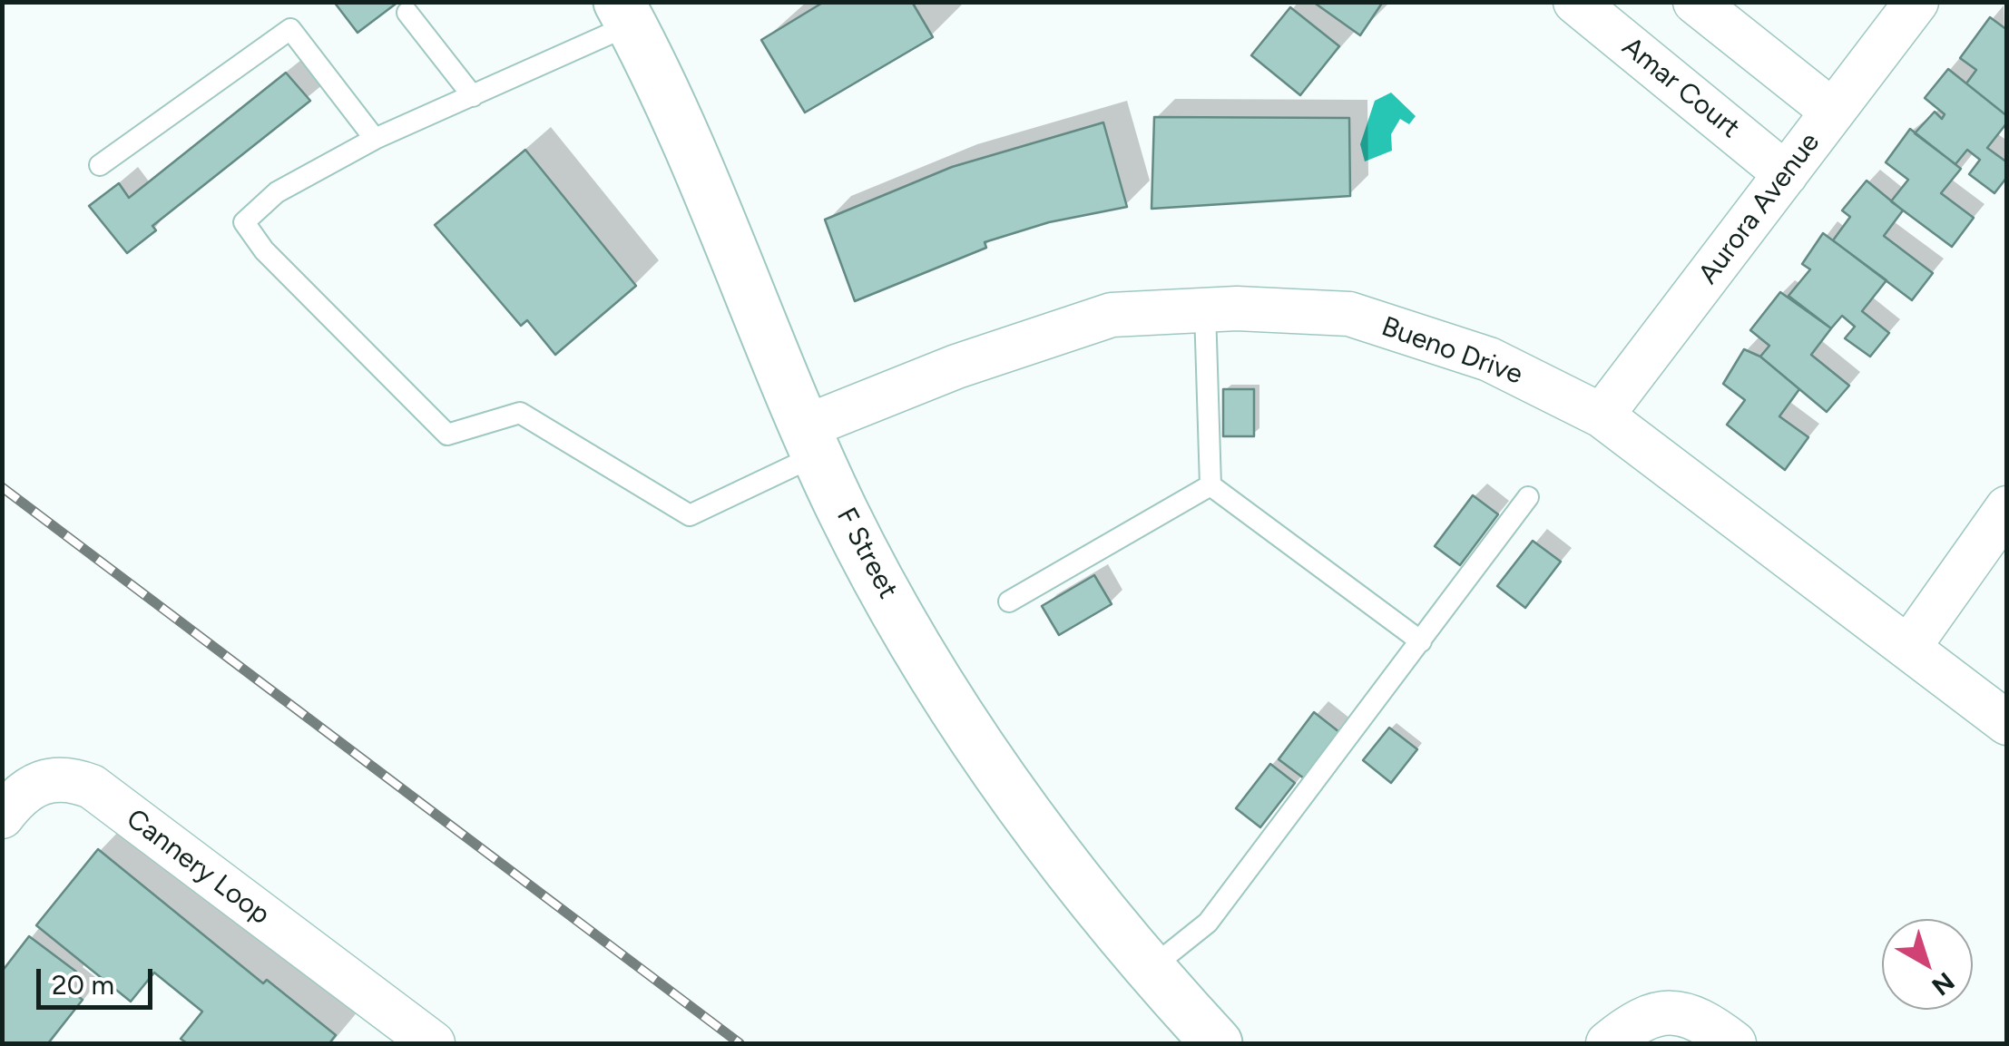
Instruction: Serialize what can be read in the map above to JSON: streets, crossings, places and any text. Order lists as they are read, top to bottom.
{
  "streets": {
    "street": [
      "Amar Court",
      "Aurora Avenue",
      "Bueno Drive",
      "F Street",
      "Cannery Loop"
    ]
  },
  "crossings": [
    ["Amar Court", "Aurora Avenue"],
    ["Aurora Avenue", "Bueno Drive"],
    ["Bueno Drive", "F Street"]
  ],
  "scale_bar": "20 m",
  "north": "bottom right"
}
